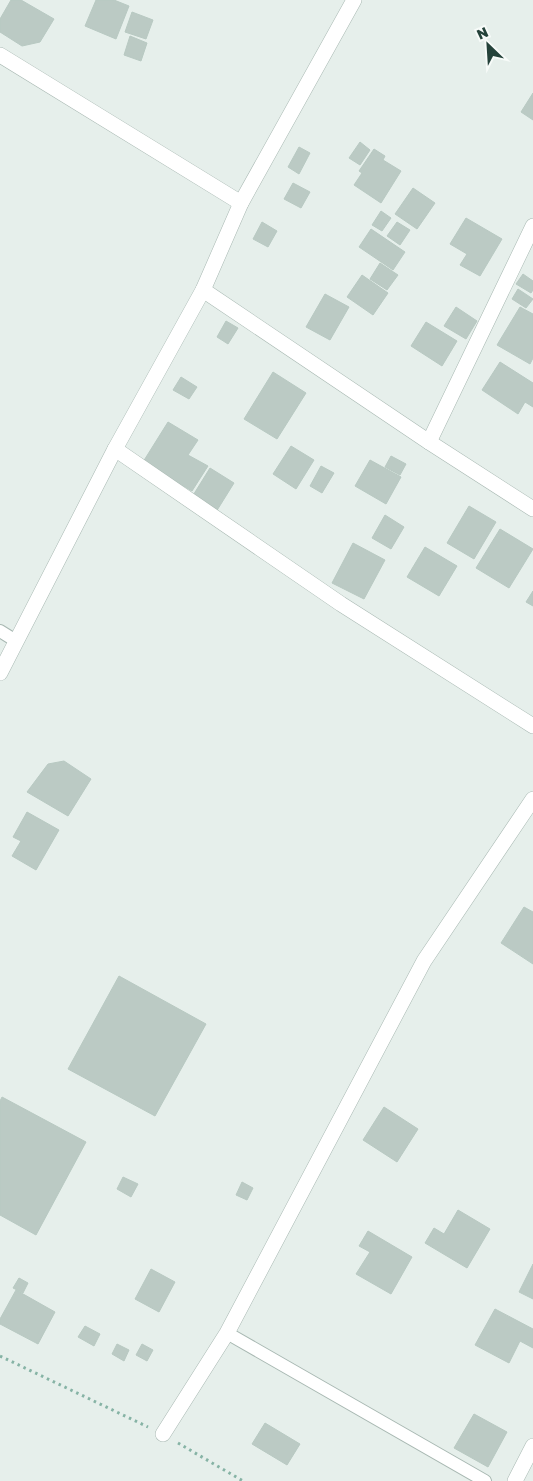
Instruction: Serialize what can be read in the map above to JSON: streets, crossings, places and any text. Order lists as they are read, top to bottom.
{
  "north": "top left"
}
